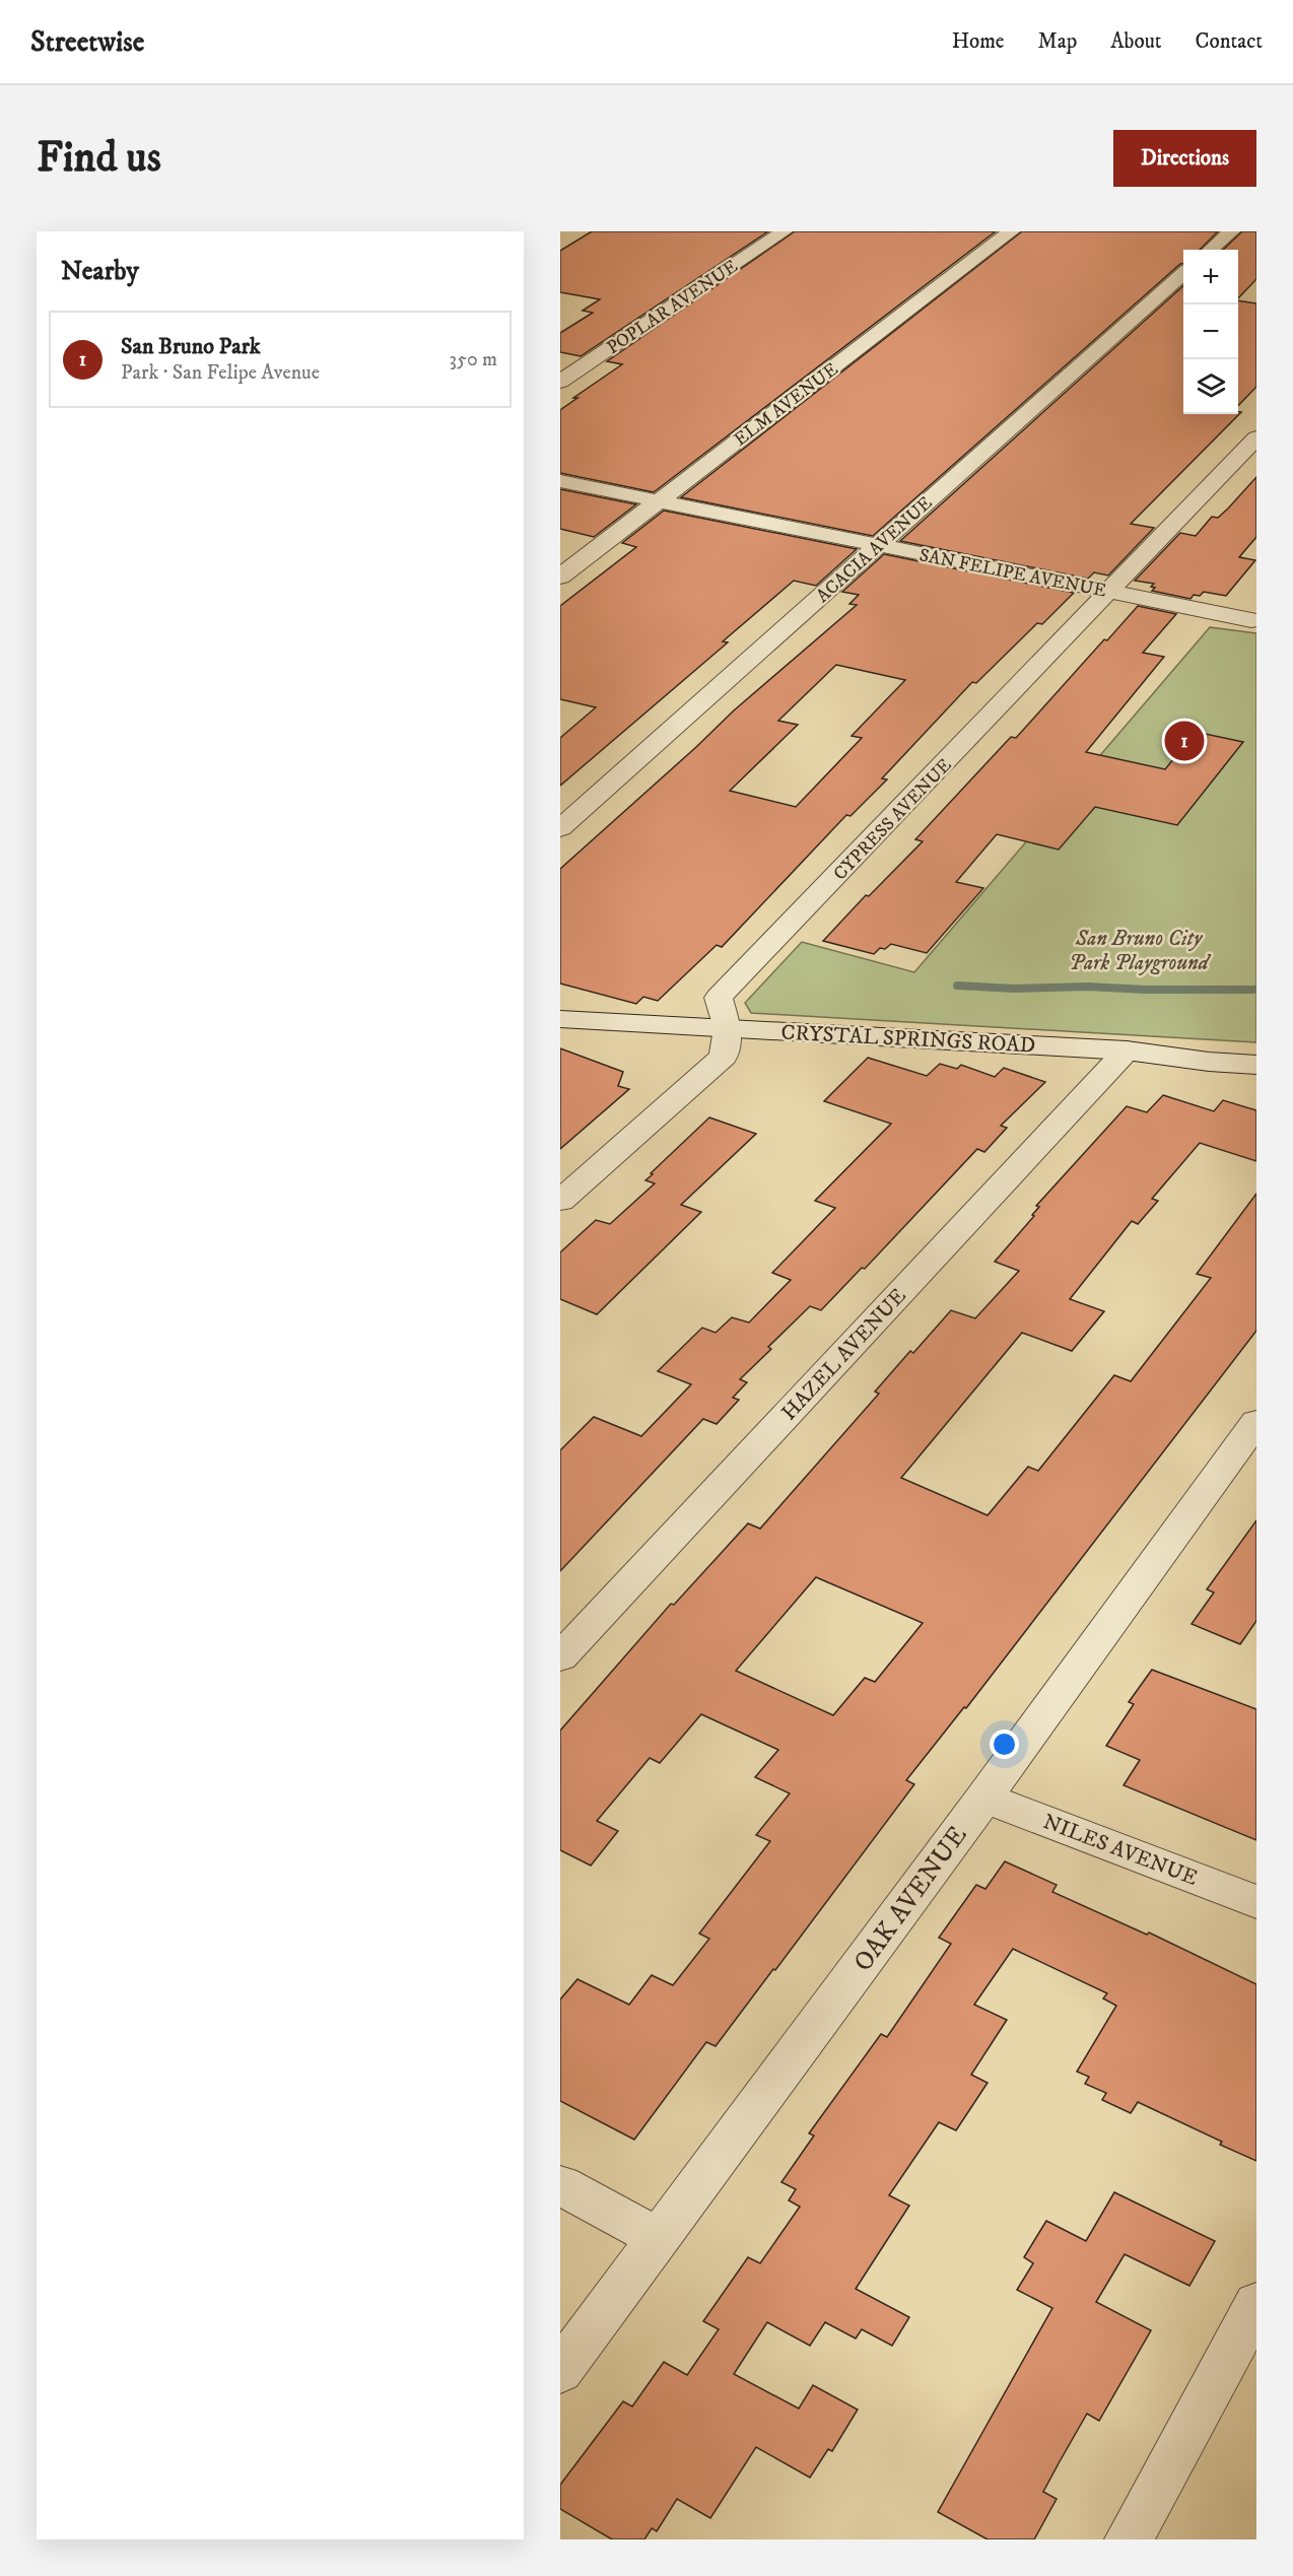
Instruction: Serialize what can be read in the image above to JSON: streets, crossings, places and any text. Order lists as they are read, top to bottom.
{
  "streets": {
    "street": [
      "POPLAR AVENUE",
      "ELM AVENUE",
      "ACACIA AVENUE",
      "SAN FELIPE AVENUE",
      "CYPRESS AVENUE",
      "CRYSTAL SPRINGS ROAD",
      "HAZEL AVENUE",
      "NILES AVENUE",
      "OAK AVENUE"
    ]
  },
  "crossings": [
    ["ELM AVENUE", "SAN FELIPE AVENUE"],
    ["ACACIA AVENUE", "SAN FELIPE AVENUE"],
    ["SAN FELIPE AVENUE", "CYPRESS AVENUE"],
    ["CYPRESS AVENUE", "CRYSTAL SPRINGS ROAD"],
    ["CRYSTAL SPRINGS ROAD", "HAZEL AVENUE"],
    ["NILES AVENUE", "OAK AVENUE"]
  ],
  "parks": ["San Bruno City Park Playground"],
  "page": {
    "header": "Streetwise",
    "nav": [
      "Home",
      "Map",
      "About",
      "Contact"
    ],
    "buttons": "Directions",
    "title": "Find us",
    "heading": "Nearby",
    "map_buttons": ["+", "−"],
    "list": [
      {
        "mark": "1",
        "name": "San Bruno Park",
        "note": "Park · San Felipe Avenue",
        "value": "350 m"
      }
    ],
    "pins": "1"
  }
}
